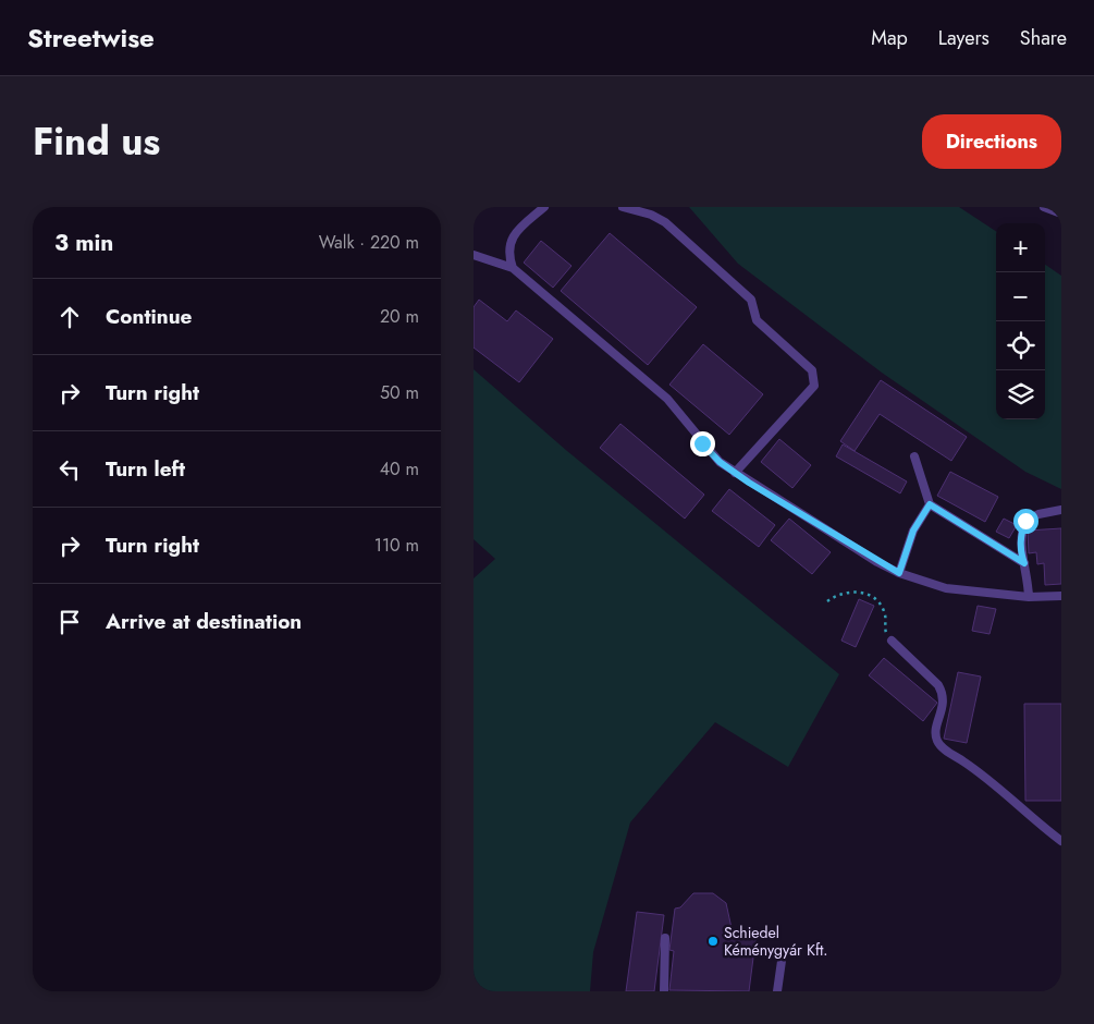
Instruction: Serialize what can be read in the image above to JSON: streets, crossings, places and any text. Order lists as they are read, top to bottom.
{
  "places": ["Schiedel Kéménygyár Kft."],
  "page": {
    "header": "Streetwise",
    "nav": ["Map", "Layers", "Share"],
    "title": "Find us",
    "buttons": "Directions",
    "heading": ["3 min", "Walk · 220 m"],
    "map_buttons": ["+", "−"],
    "list": [
      ["Continue", "20 m"],
      ["Turn right", "50 m"],
      ["Turn left", "40 m"],
      ["Turn right", "110 m"],
      "Arrive at destination"
    ]
  }
}
